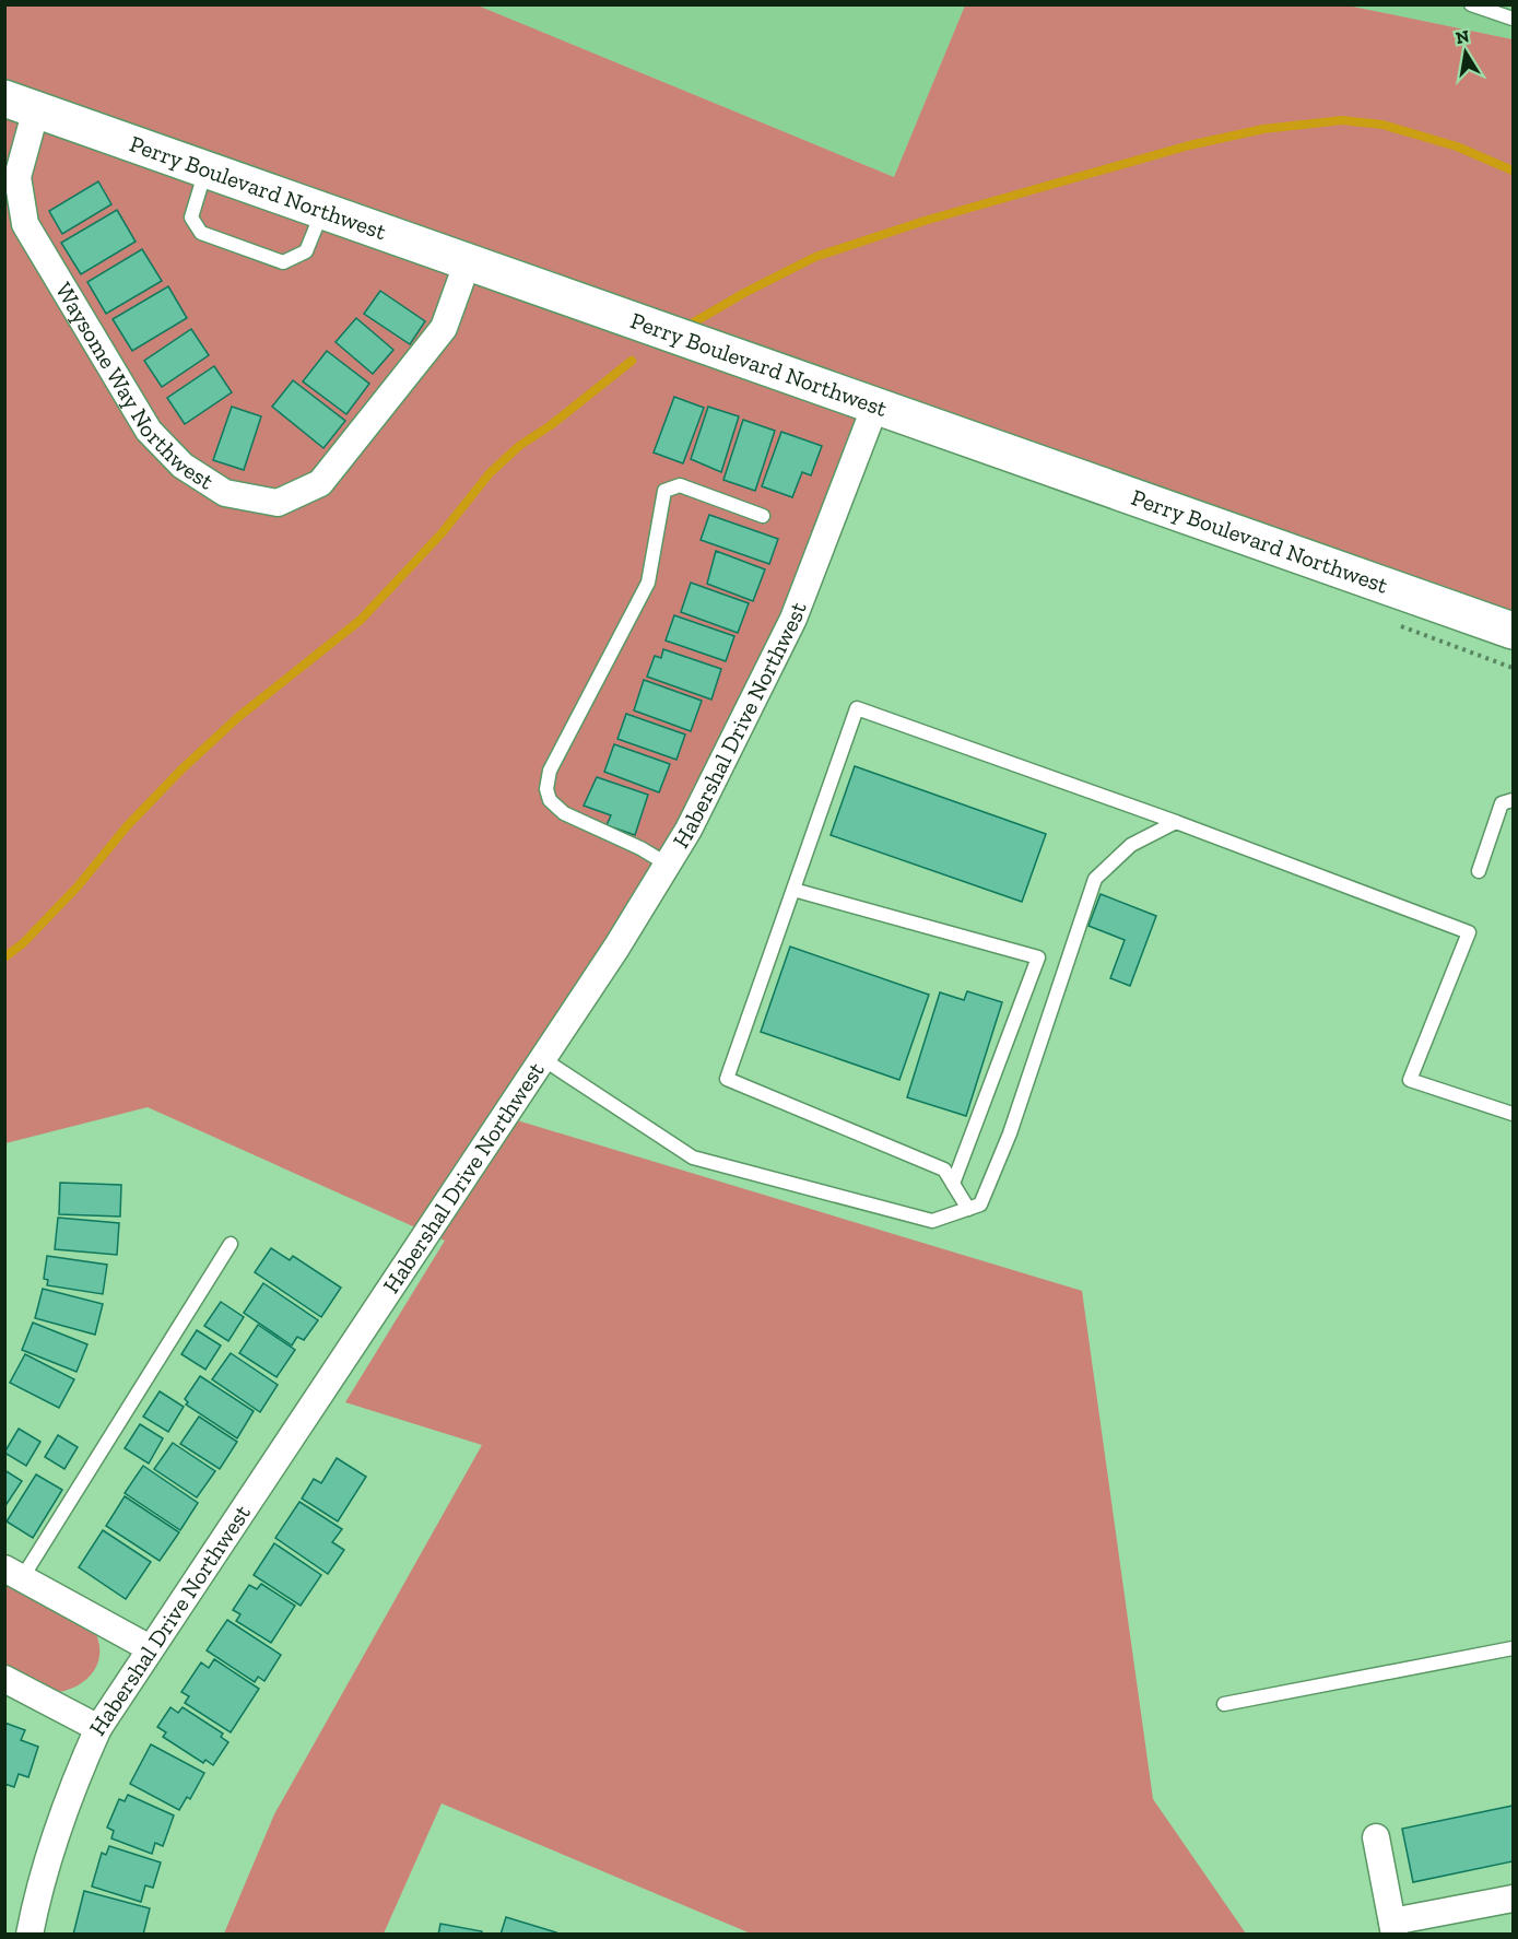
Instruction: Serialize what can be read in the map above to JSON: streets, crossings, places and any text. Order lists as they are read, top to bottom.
{
  "streets": {
    "street": ["Perry Boulevard Northwest", "Waysome Way Northwest", "Habershal Drive Northwest"]
  },
  "crossings": [
    ["Perry Boulevard Northwest", "Waysome Way Northwest"],
    ["Perry Boulevard Northwest", "Habershal Drive Northwest"]
  ],
  "north": "top"
}
